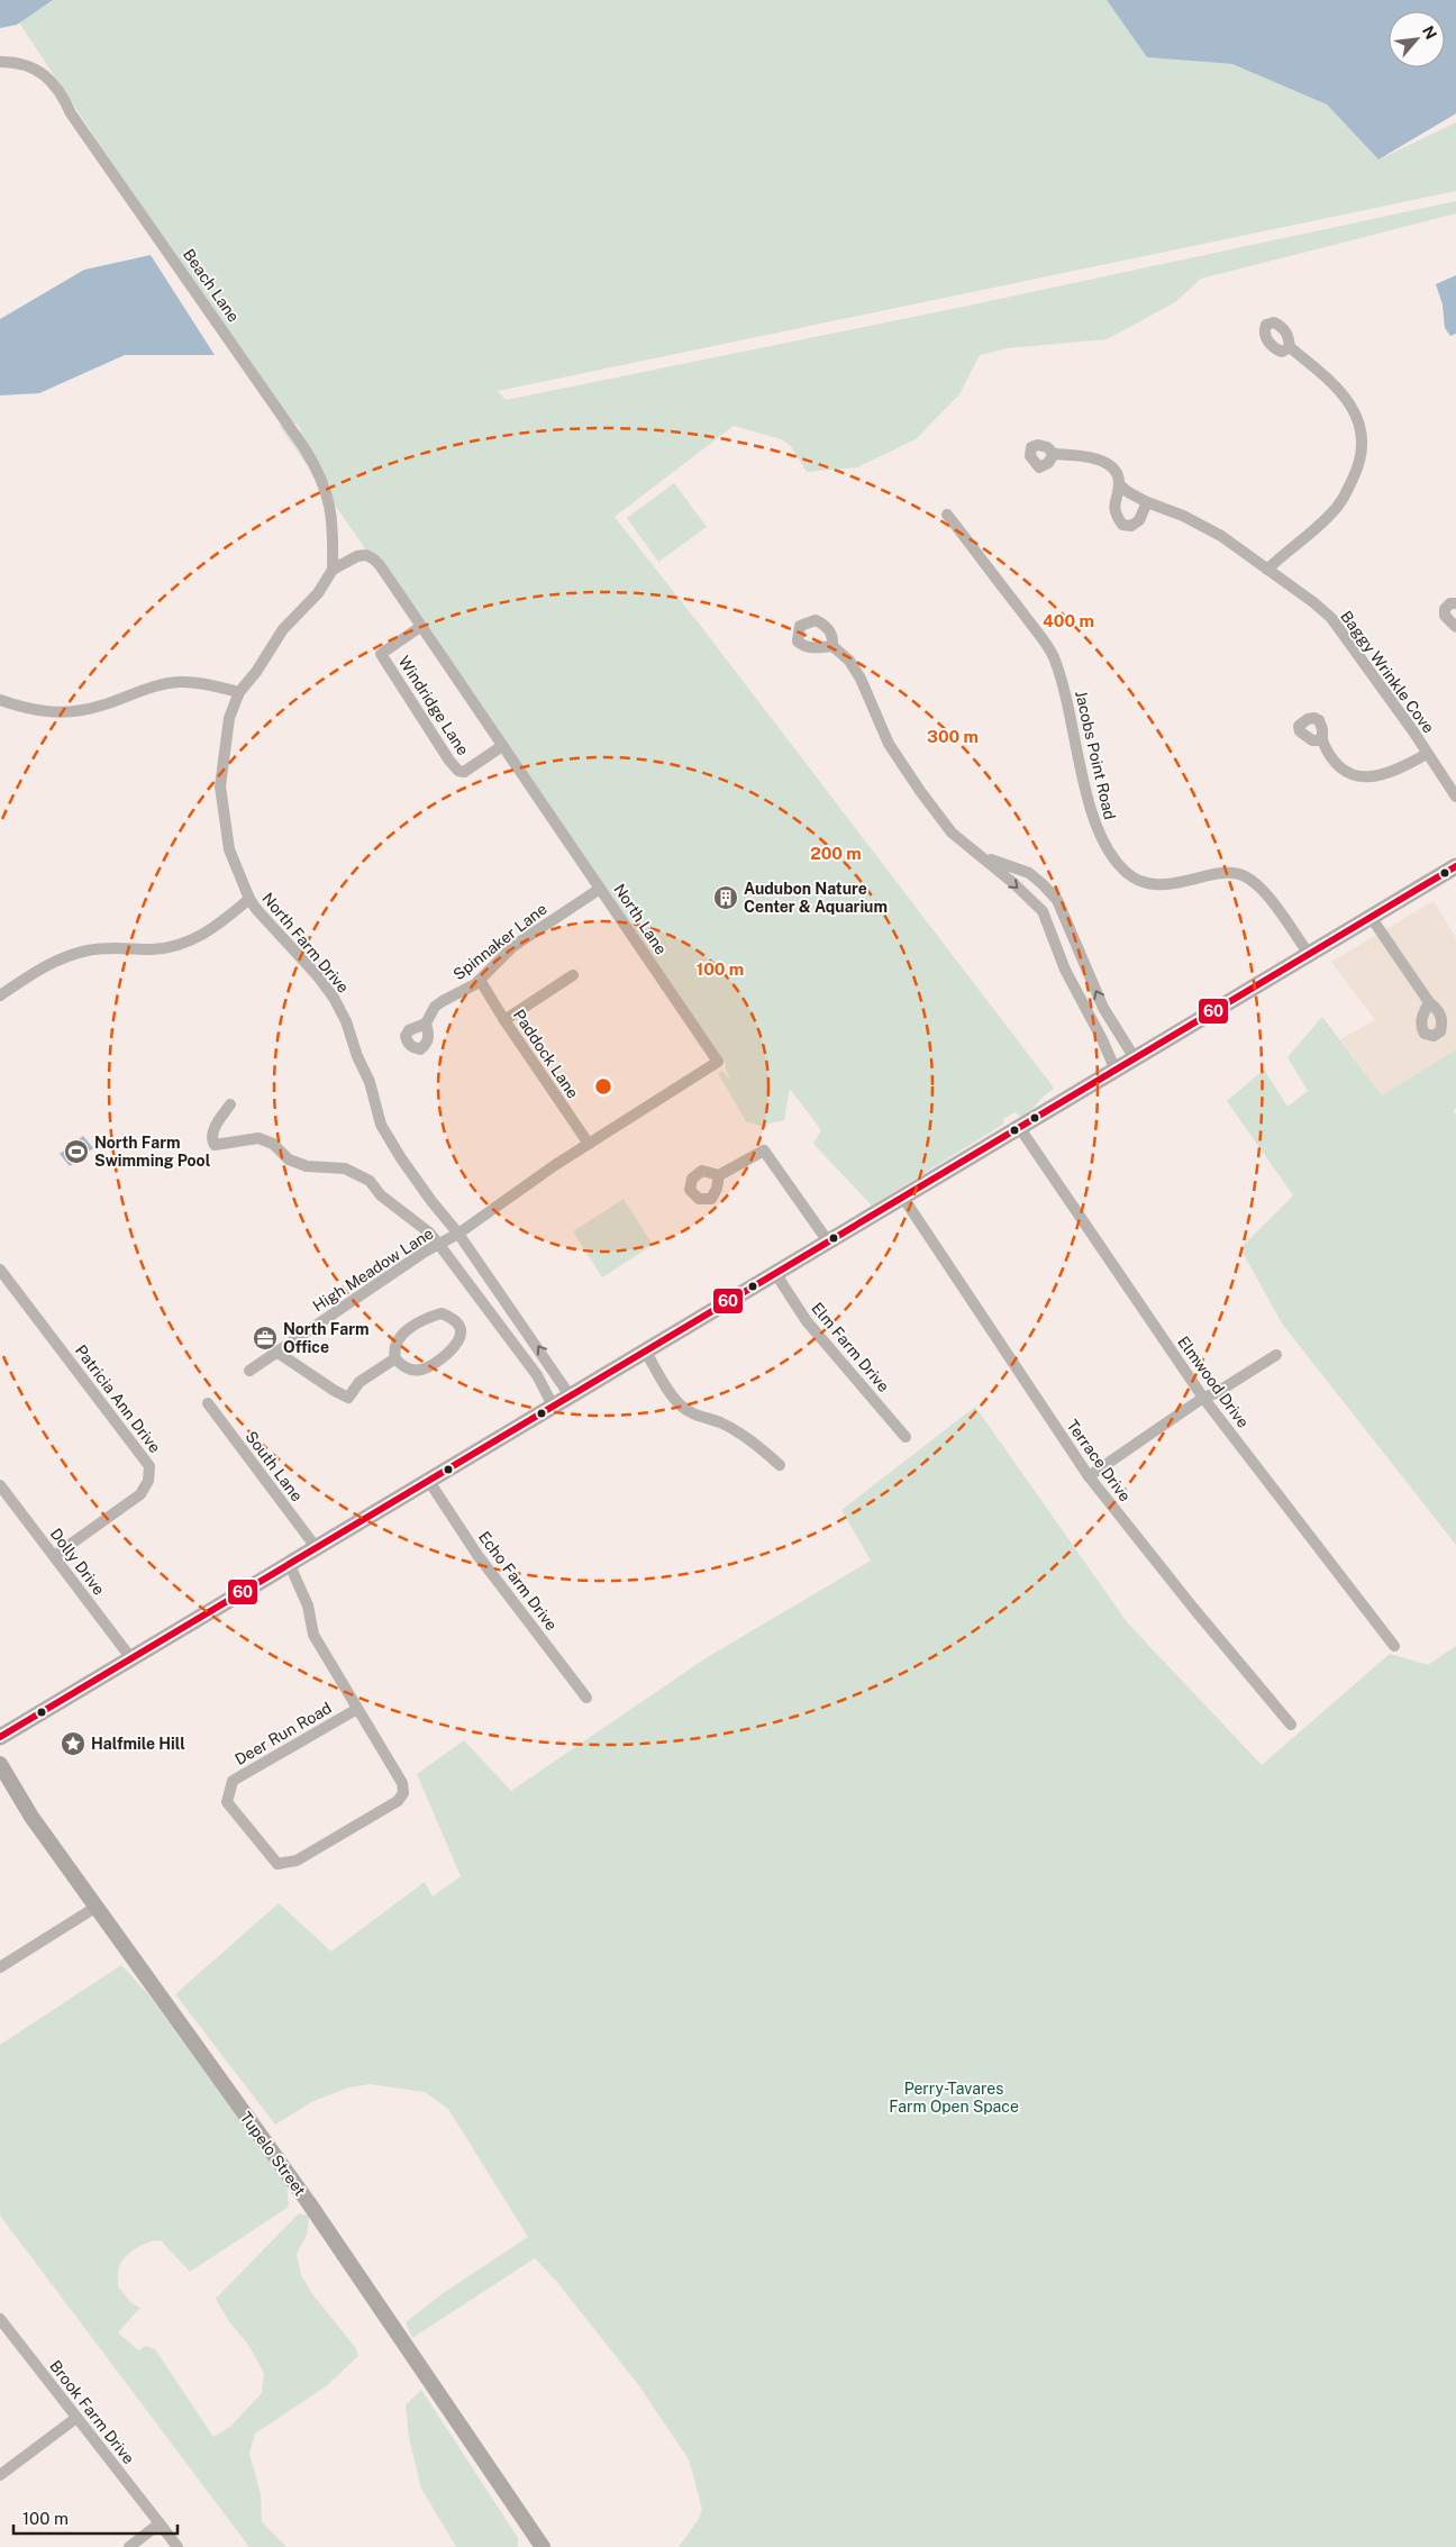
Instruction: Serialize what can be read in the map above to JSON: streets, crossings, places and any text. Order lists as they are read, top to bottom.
{
  "streets": {
    "main road": ["Tupelo Street"],
    "street": [
      "Beach Lane",
      "Baggy Wrinkle Cove",
      "Windridge Lane",
      "Jacobs Point Road",
      "North Lane",
      "Spinnaker Lane",
      "North Farm Drive",
      "Paddock Lane",
      "High Meadow Lane",
      "Elm Farm Drive",
      "Elmwood Drive",
      "Patricia Ann Drive",
      "Terrace Drive",
      "South Lane",
      "Dolly Drive",
      "Echo Farm Drive",
      "Deer Run Road",
      "Brook Farm Drive"
    ]
  },
  "crossings": [
    ["Beach Lane", "North Lane"],
    ["Beach Lane", "North Farm Drive"],
    ["Windridge Lane", "North Lane"],
    ["North Lane", "Spinnaker Lane"],
    ["North Lane", "North Farm Drive"],
    ["North Lane", "Paddock Lane"],
    ["North Lane", "High Meadow Lane"],
    ["Spinnaker Lane", "Paddock Lane"],
    ["North Farm Drive", "High Meadow Lane"],
    ["Patricia Ann Drive", "Dolly Drive"]
  ],
  "parks": ["Perry-Tavares Farm Open Space"],
  "places": {
    "building": ["Audubon Nature Center & Aquarium"],
    "sports": ["North Farm Swimming Pool"],
    "office": ["North Farm Office"],
    "place": ["Halfmile Hill"]
  },
  "lines": ["transit line 60"],
  "scale_bar": "100 m",
  "north": "top right",
  "rings": [
    "400 m",
    "300 m",
    "200 m",
    "100 m"
  ]
}
